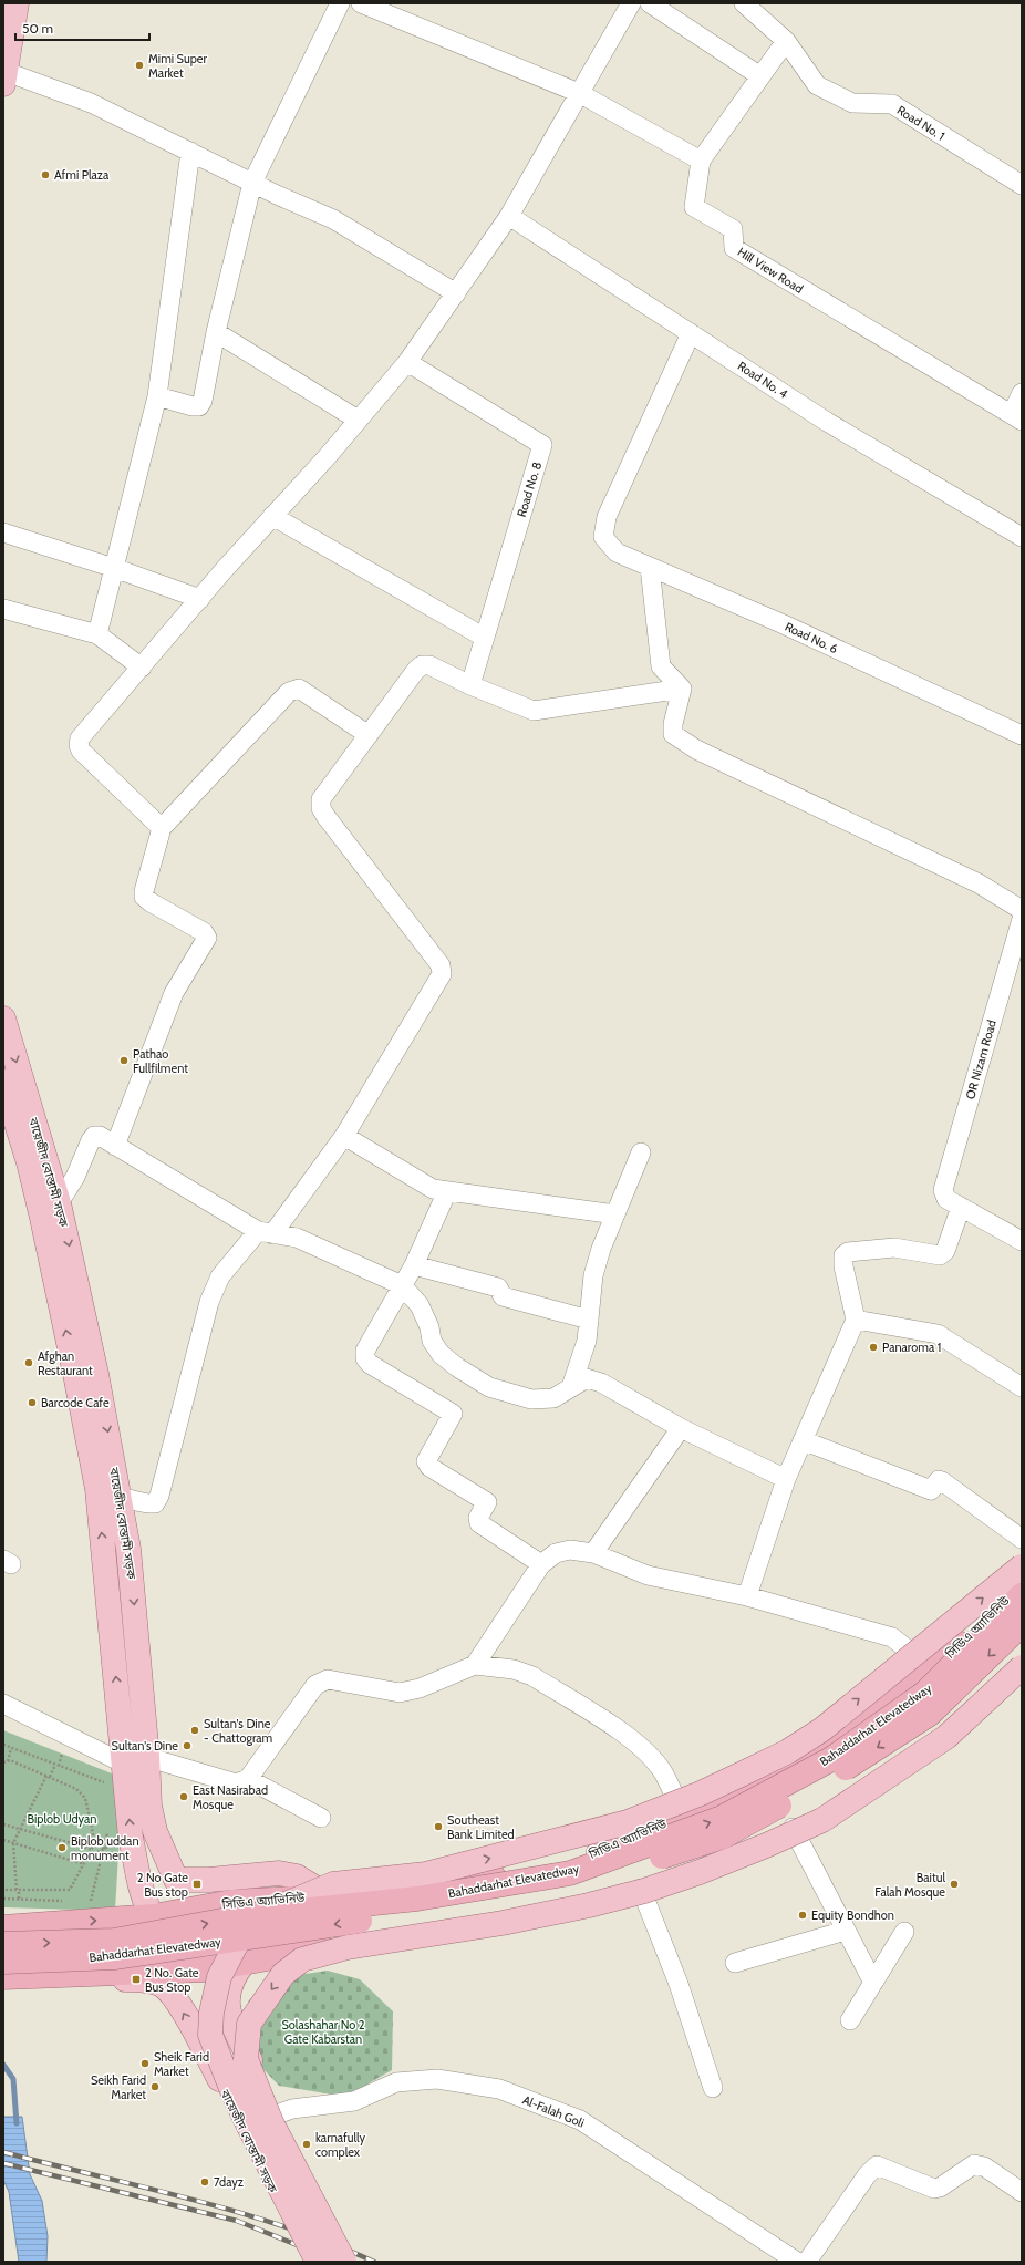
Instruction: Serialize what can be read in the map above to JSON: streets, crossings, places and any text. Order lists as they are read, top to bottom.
{
  "streets": {
    "highway": ["সিডিএ অ্যাভিনিউ", "Bahaddarhat Elevatedway"],
    "main road": ["বায়েজীদ বোস্তামী সড়ক"],
    "street": [
      "Road No. 1",
      "Hill View Road",
      "Road No. 4",
      "Road No. 8",
      "Road No. 6",
      "OR Nizam Road",
      "Al-Falah Goli"
    ]
  },
  "crossings": [
    ["Road No. 4", "Road No. 6"],
    ["বায়েজীদ বোস্তামী সড়ক", "সিডিএ অ্যাভিনিউ"]
  ],
  "parks": ["Biplob Udyan", "Solashahar No 2 Gate Kabarstan"],
  "places": {
    "other": [
      "Mimi Super Market",
      "Afmi Plaza",
      "Pathao Fullfilment",
      "Panaroma 1",
      "Afghan Restaurant",
      "Barcode Cafe",
      "Sultan's Dine - Chattogram",
      "Sultan's Dine",
      "East Nasirabad Mosque",
      "Southeast Bank Limited",
      "Biplob uddan monument",
      "Baitul Falah Mosque",
      "Equity Bondhon",
      "Sheik Farid Market",
      "Seikh Farid Market",
      "karnafully complex",
      "7dayz"
    ],
    "transit": ["2 No Gate Bus stop", "2 No. Gate Bus Stop"]
  },
  "scale_bar": "50 m"
}
